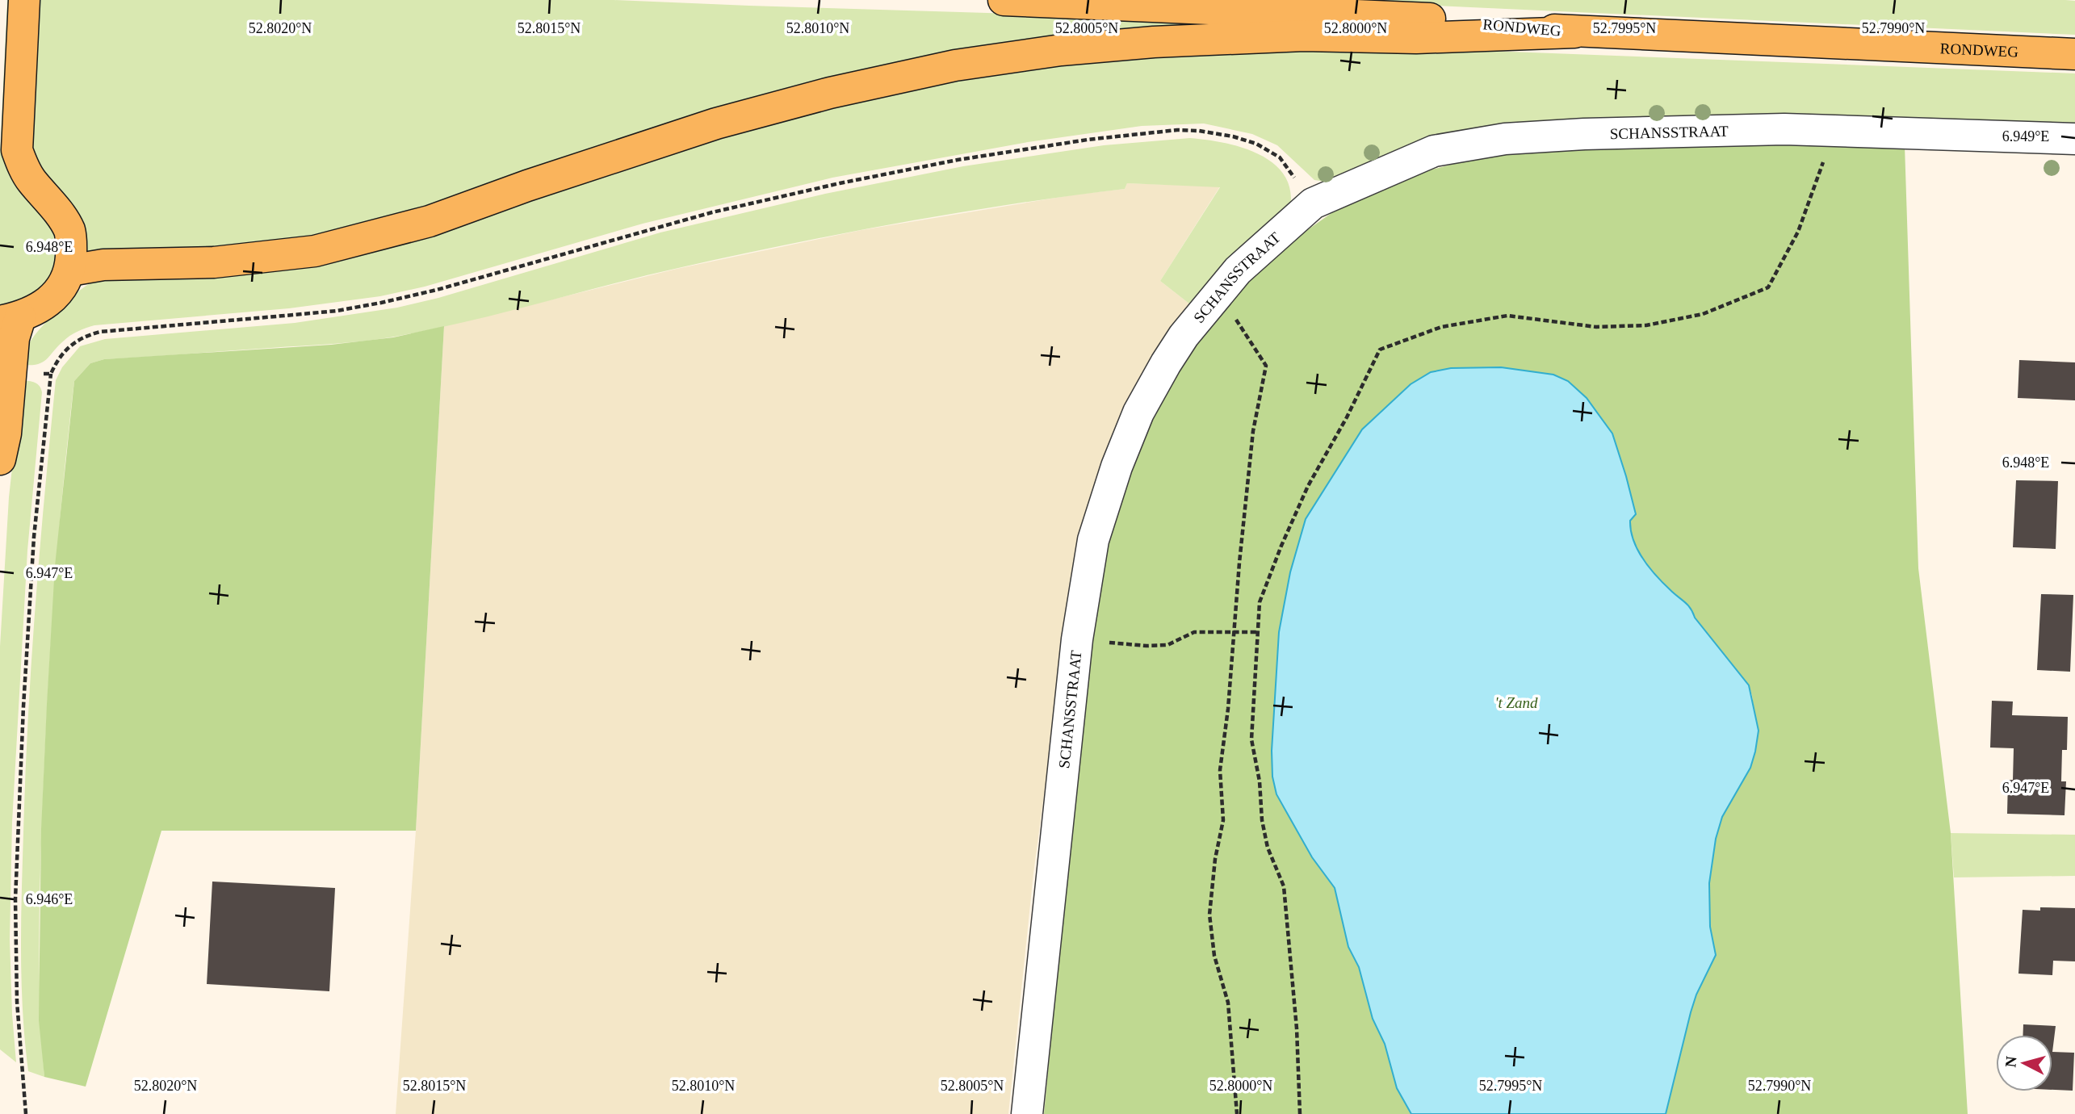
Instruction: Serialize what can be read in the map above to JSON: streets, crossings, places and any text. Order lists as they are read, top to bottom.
{
  "streets": {
    "main road": ["RONDWEG"],
    "street": ["SCHANSSTRAAT"]
  },
  "parks": ["'t Zand"],
  "north": "left",
  "coordinates": [
    "52.8020°N",
    "52.8015°N",
    "52.8010°N",
    "52.8005°N",
    "52.8000°N",
    "52.7995°N",
    "52.7990°N",
    "6.949°E",
    "6.948°E",
    "6.947°E",
    "6.946°E"
  ]
}
